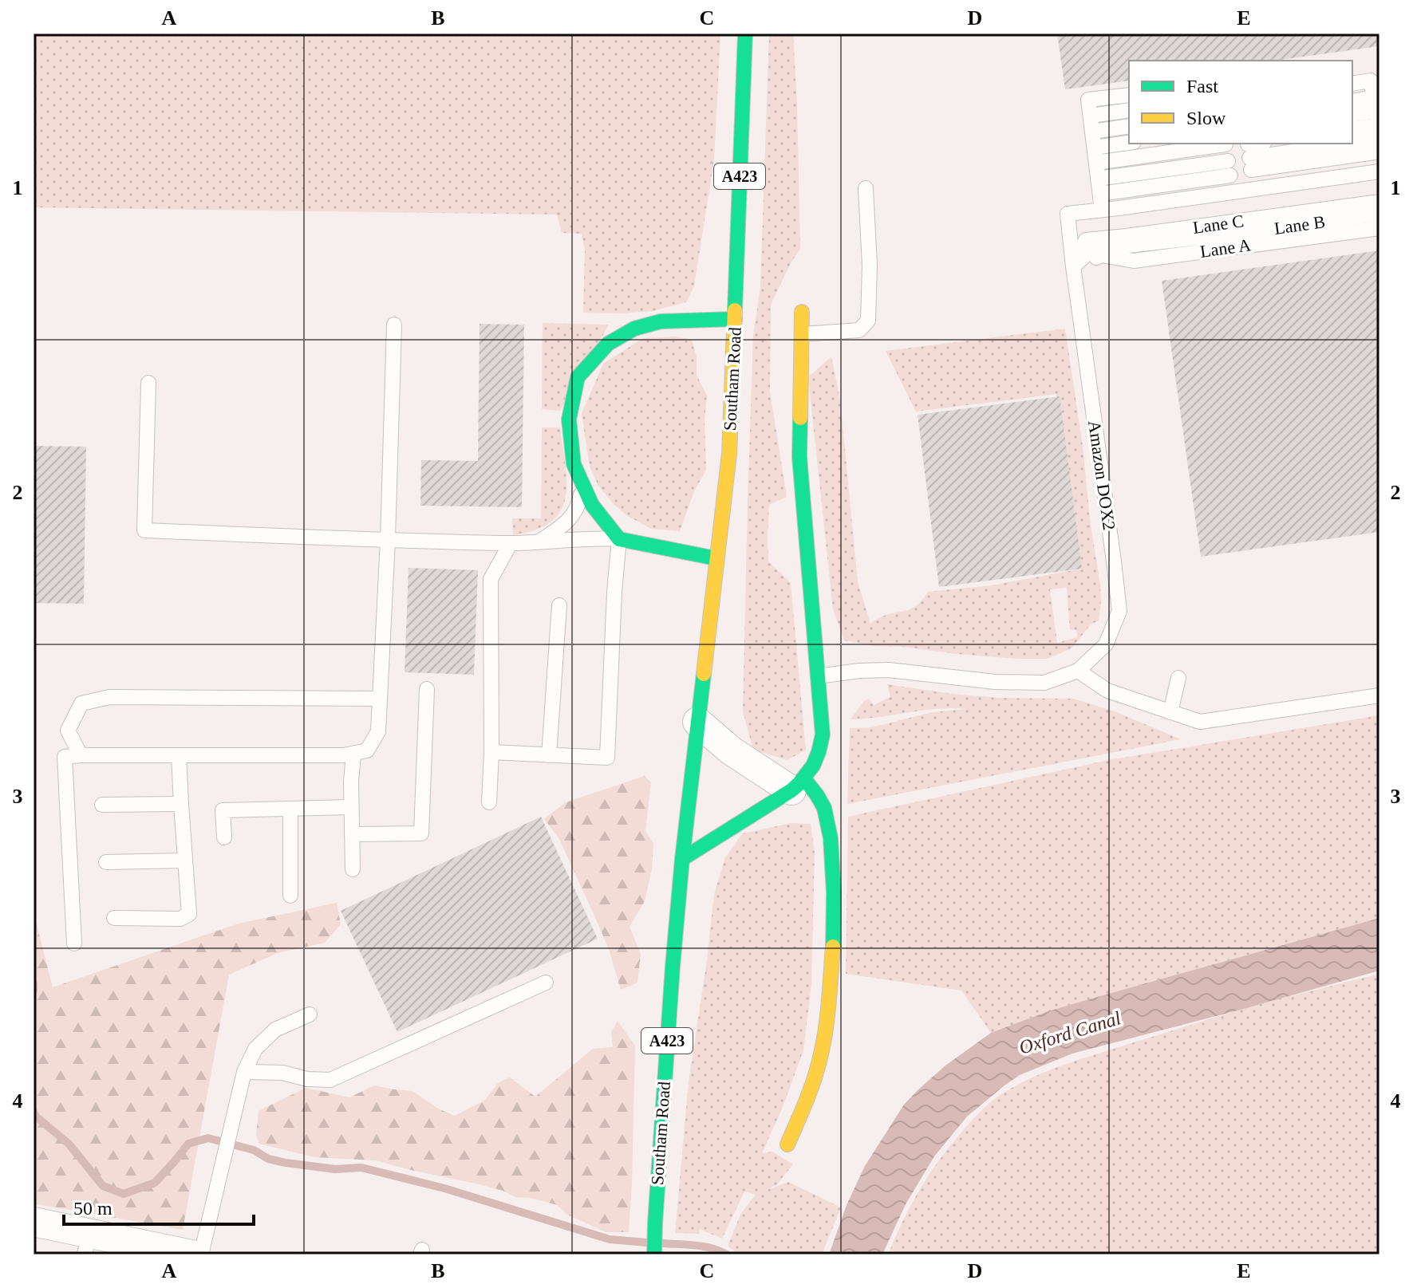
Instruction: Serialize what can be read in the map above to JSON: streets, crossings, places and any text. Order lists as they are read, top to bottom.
{
  "streets": {
    "main road": ["A423", "Southam Road"],
    "lane": [
      "Lane C",
      "Lane B",
      "Lane A",
      "Amazon DOX2"
    ]
  },
  "crossings": [
    ["Lane C", "Lane B"],
    ["Lane C", "Lane A"],
    ["Lane C", "Amazon DOX2"],
    ["Lane B", "Lane A"],
    ["Lane B", "Amazon DOX2"],
    ["Lane A", "Amazon DOX2"]
  ],
  "water": ["Oxford Canal"],
  "legend": ["Fast", "Slow"],
  "scale_bar": "50 m",
  "grid": {
    "columns": [
      "A",
      "B",
      "C",
      "D",
      "E"
    ],
    "rows": [
      "1",
      "2",
      "3",
      "4"
    ]
  }
}
